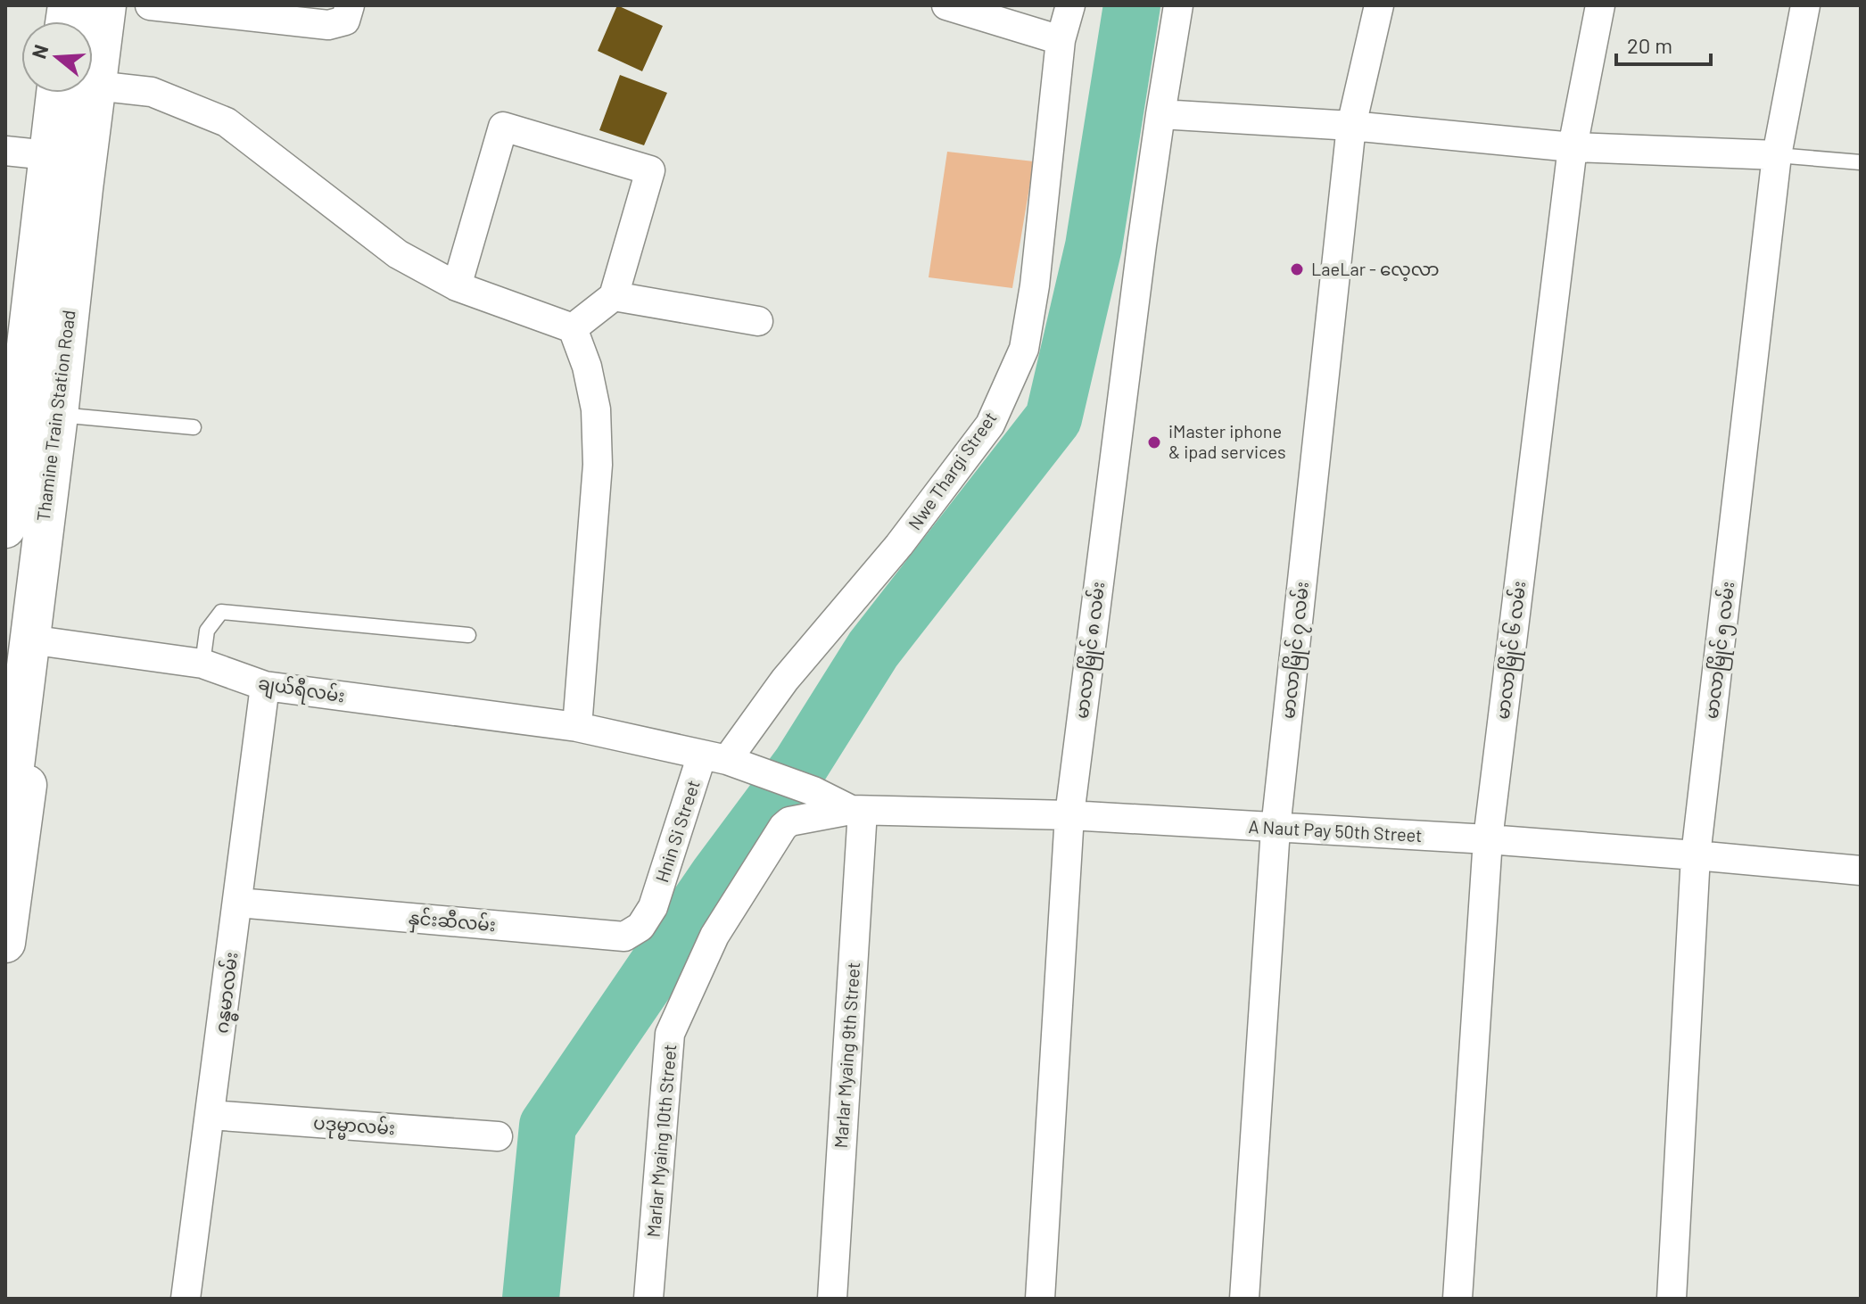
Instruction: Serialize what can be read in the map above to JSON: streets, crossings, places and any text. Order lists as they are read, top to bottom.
{
  "streets": {
    "main road": ["Thamine Train Station Road"],
    "street": [
      "Nwe Thargi Street",
      "မာလာမြိုင် ၈ လမ်း",
      "မာလာမြိုင် ၇ လမ်း",
      "မာလာမြိုင် ၆ လမ်း",
      "မာလာမြိုင် ၅ လမ်း",
      "ချယ်ရီလမ်း",
      "Hnin Si Street",
      "A Naut Pay 50th Street",
      "နှင်းဆီလမ်း",
      "ဂန္ဓမာလမ်း",
      "Marlar Myaing 9th Street",
      "ပဒုမ္မာလမ်း",
      "Marlar Myaing 10th Street"
    ]
  },
  "crossings": [
    ["Thamine Train Station Road", "ချယ်ရီလမ်း"],
    ["Nwe Thargi Street", "ချယ်ရီလမ်း"],
    ["Nwe Thargi Street", "Hnin Si Street"],
    ["မာလာမြိုင် ၈ လမ်း", "A Naut Pay 50th Street"],
    ["မာလာမြိုင် ၇ လမ်း", "A Naut Pay 50th Street"],
    ["မာလာမြိုင် ၆ လမ်း", "A Naut Pay 50th Street"],
    ["မာလာမြိုင် ၅ လမ်း", "A Naut Pay 50th Street"],
    ["ချယ်ရီလမ်း", "Hnin Si Street"],
    ["ချယ်ရီလမ်း", "A Naut Pay 50th Street"],
    ["ချယ်ရီလမ်း", "ဂန္ဓမာလမ်း"],
    ["Hnin Si Street", "နှင်းဆီလမ်း"],
    ["A Naut Pay 50th Street", "Marlar Myaing 9th Street"],
    ["A Naut Pay 50th Street", "Marlar Myaing 10th Street"],
    ["နှင်းဆီလမ်း", "ဂန္ဓမာလမ်း"],
    ["ဂန္ဓမာလမ်း", "ပဒုမ္မာလမ်း"],
    ["Marlar Myaing 9th Street", "Marlar Myaing 10th Street"]
  ],
  "places": ["LaeLar - လေ့လာ", "iMaster iphone & ipad services"],
  "scale_bar": "20 m",
  "north": "left"
}
